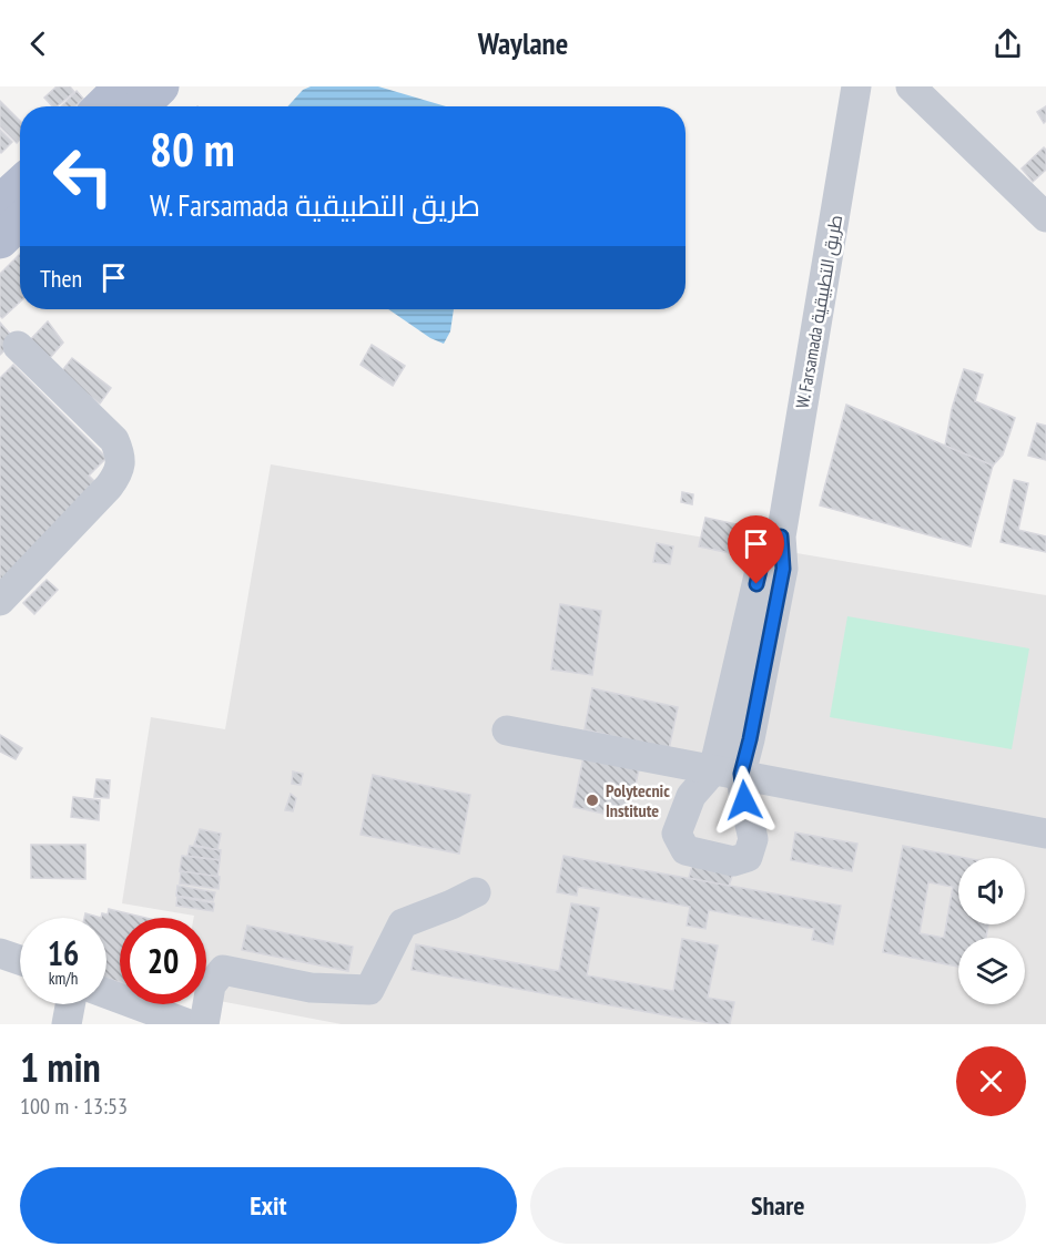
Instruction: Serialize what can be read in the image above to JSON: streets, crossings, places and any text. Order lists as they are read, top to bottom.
{
  "streets": {
    "street": ["W. Farsamada طريق التطبيقية"]
  },
  "places": ["Polytecnic Institute"],
  "page": {
    "header": "Waylane",
    "turn": ["80 m", "W. Farsamada طريق التطبيقية"],
    "then": "Then",
    "speed": "16 km/h",
    "limit": "20",
    "heading": ["1 min", "100 m · 13:53"],
    "buttons": ["Exit", "Share"]
  }
}
